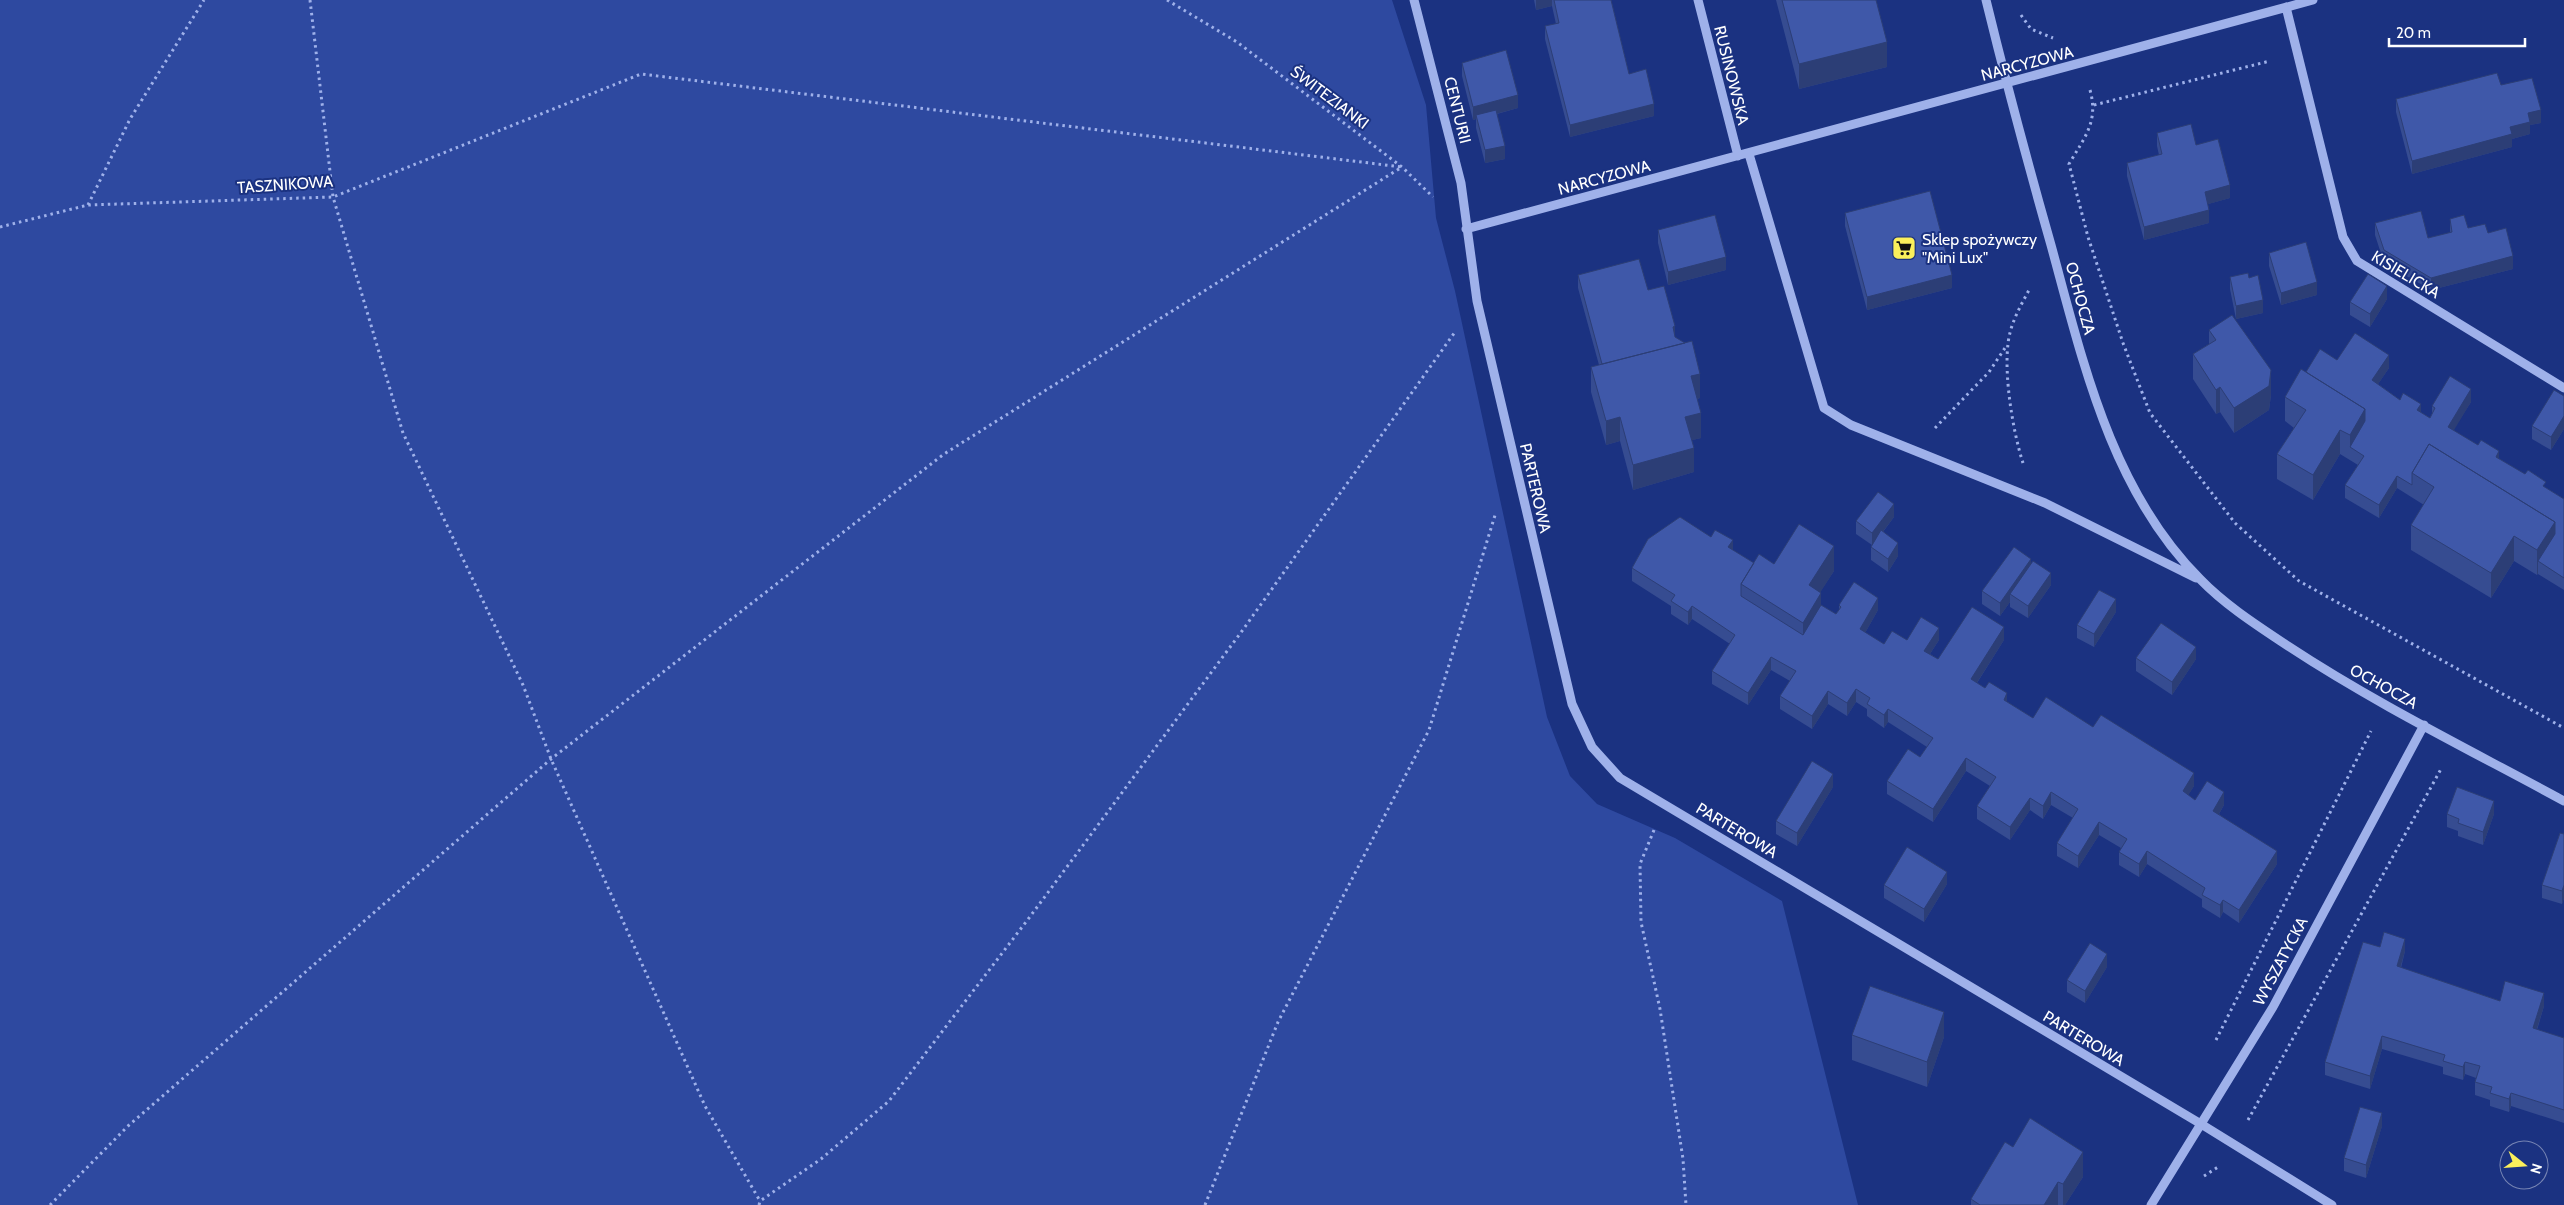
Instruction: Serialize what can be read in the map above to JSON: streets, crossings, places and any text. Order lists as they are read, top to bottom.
{
  "streets": {
    "street": [
      "NARCYZOWA",
      "RUSINOWSKA",
      "CENTURII",
      "KISIELICKA",
      "OCHOCZA",
      "PARTEROWA",
      "WYSZATYCKA"
    ],
    "path": ["ŚWITEZIANKI", "TASZNIKOWA"]
  },
  "crossings": [
    ["NARCYZOWA", "RUSINOWSKA"],
    ["NARCYZOWA", "ŚWITEZIANKI"],
    ["NARCYZOWA", "CENTURII"],
    ["NARCYZOWA", "KISIELICKA"],
    ["NARCYZOWA", "OCHOCZA"],
    ["NARCYZOWA", "PARTEROWA"],
    ["ŚWITEZIANKI", "CENTURII"],
    ["ŚWITEZIANKI", "TASZNIKOWA"],
    ["ŚWITEZIANKI", "PARTEROWA"],
    ["CENTURII", "PARTEROWA"],
    ["OCHOCZA", "WYSZATYCKA"],
    ["PARTEROWA", "WYSZATYCKA"]
  ],
  "places": {
    "supermarket": ["Sklep spożywczy \"Mini Lux\""]
  },
  "scale_bar": "20 m",
  "north": "right"
}
